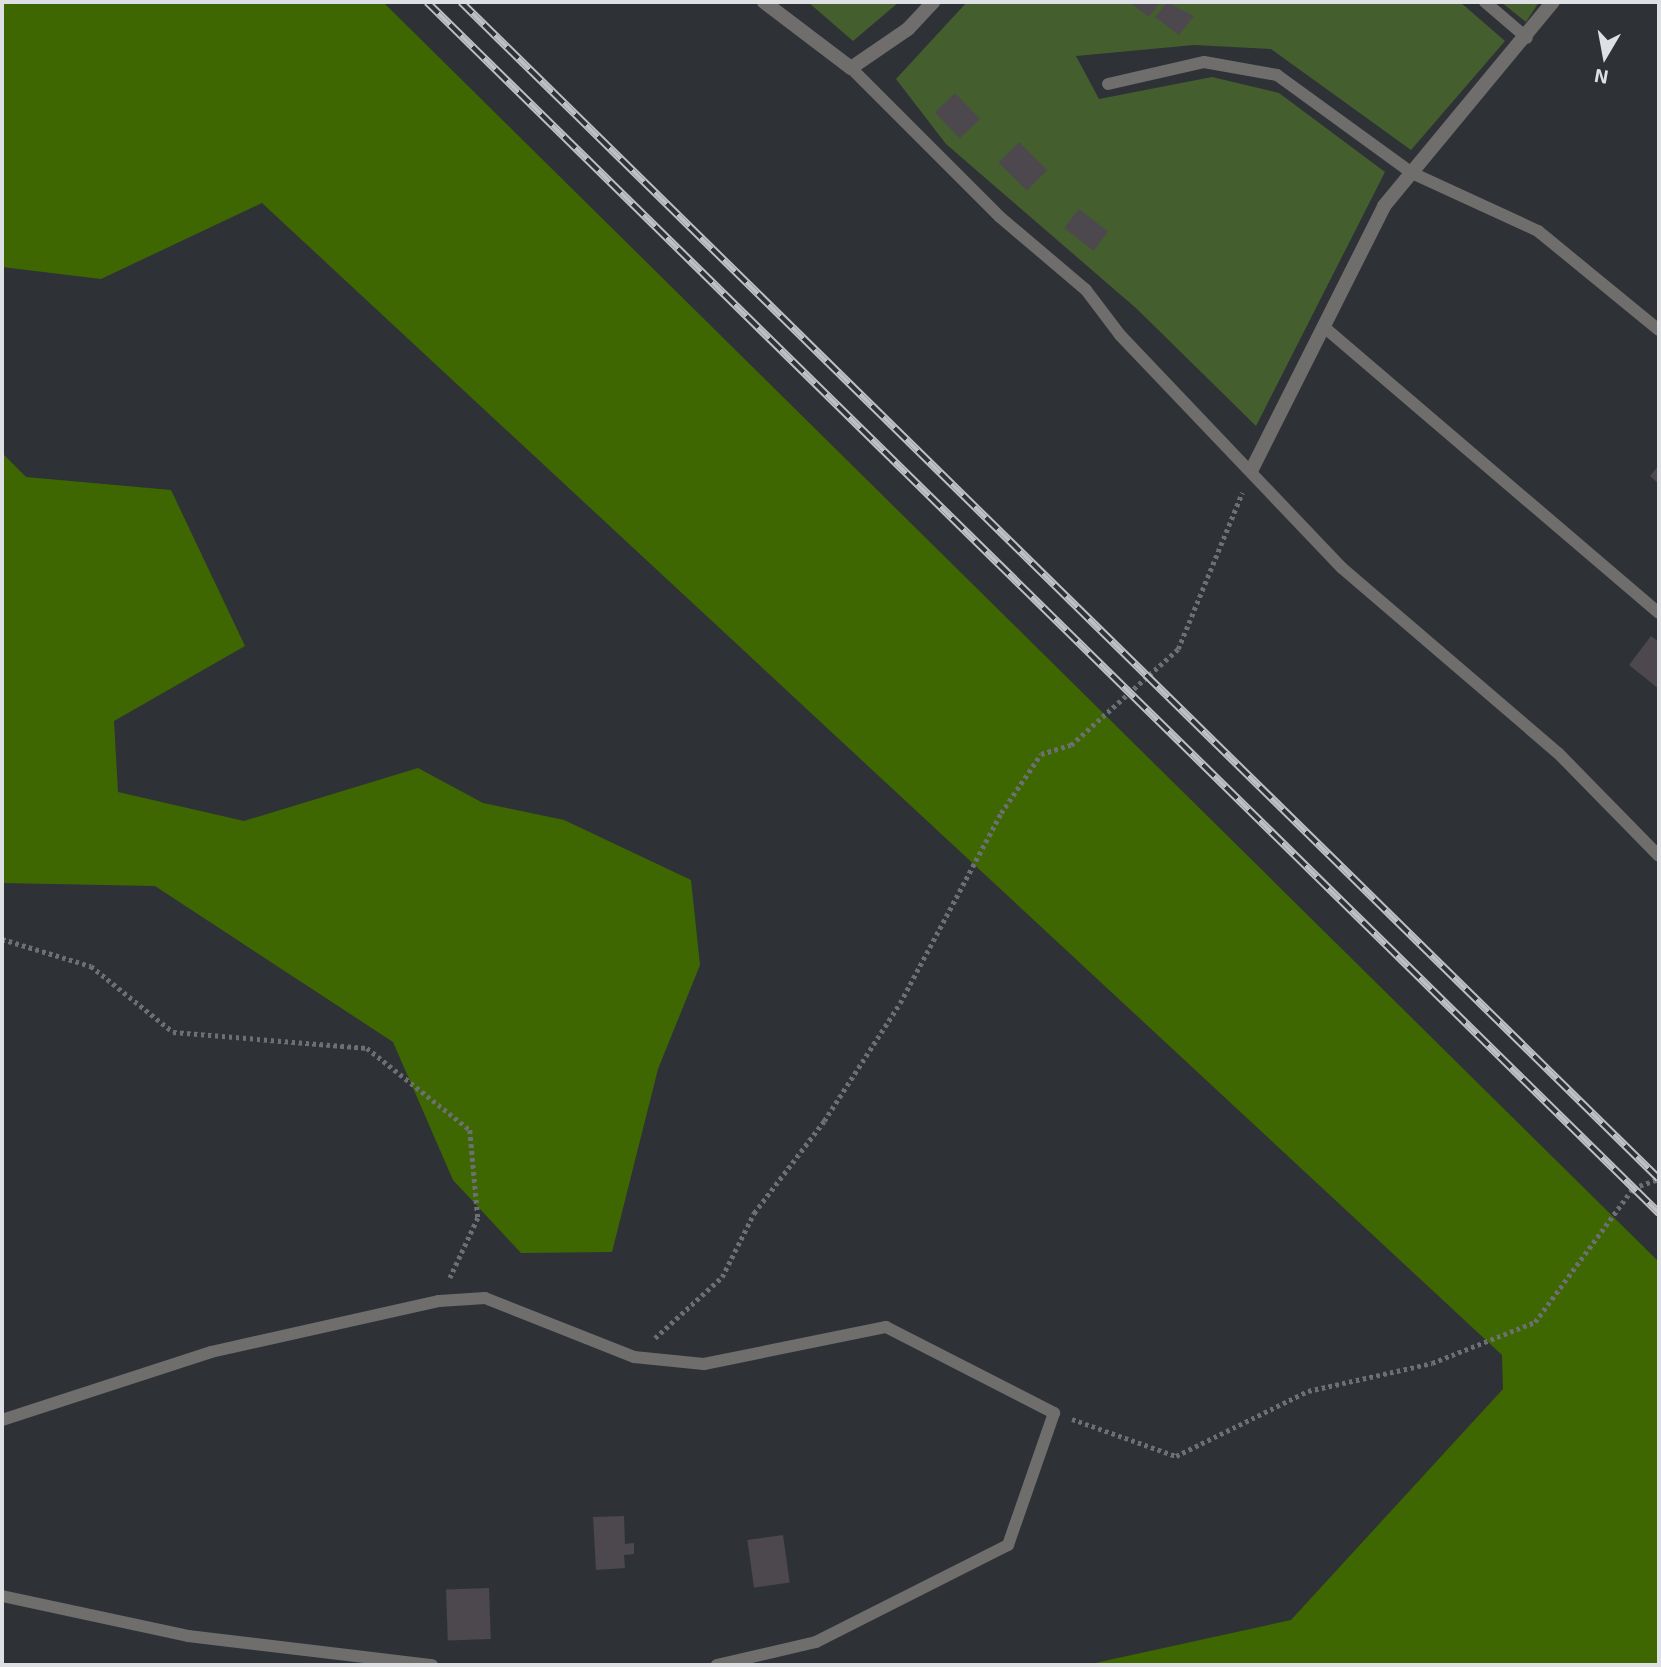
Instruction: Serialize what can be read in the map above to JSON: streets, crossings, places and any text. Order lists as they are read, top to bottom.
{
  "north": "bottom"
}
